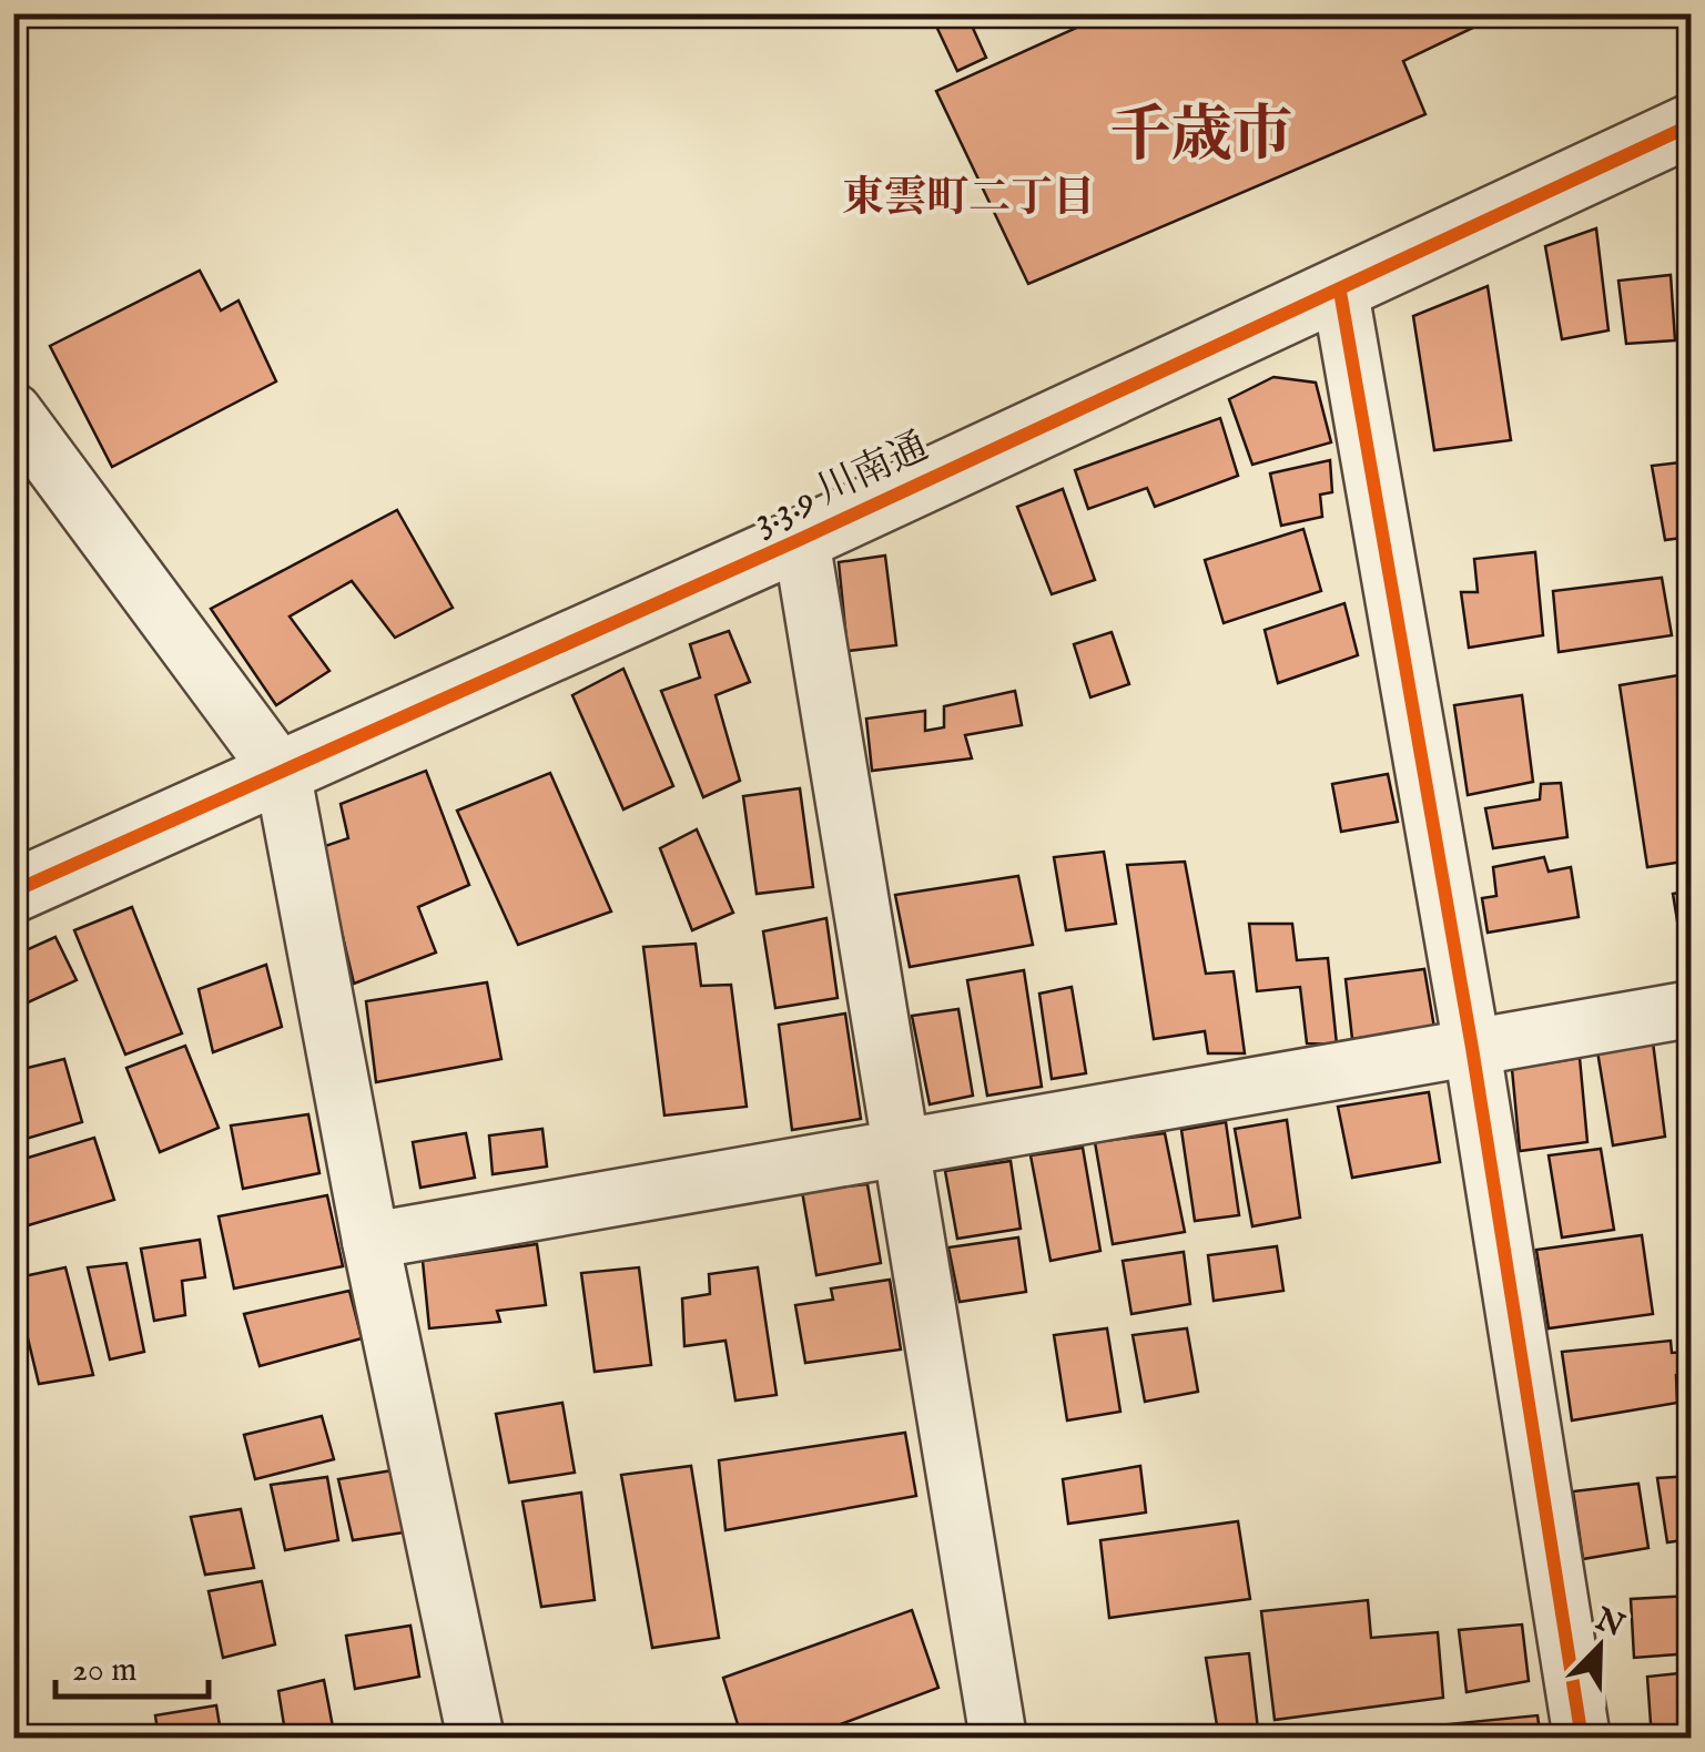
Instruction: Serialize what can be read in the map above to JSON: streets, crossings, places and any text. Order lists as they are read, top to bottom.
{
  "streets": {
    "street": ["3.3.9 川南通"]
  },
  "districts": ["千歳市", "東雲町二丁目"],
  "scale_bar": "20 m",
  "north": "top right"
}
